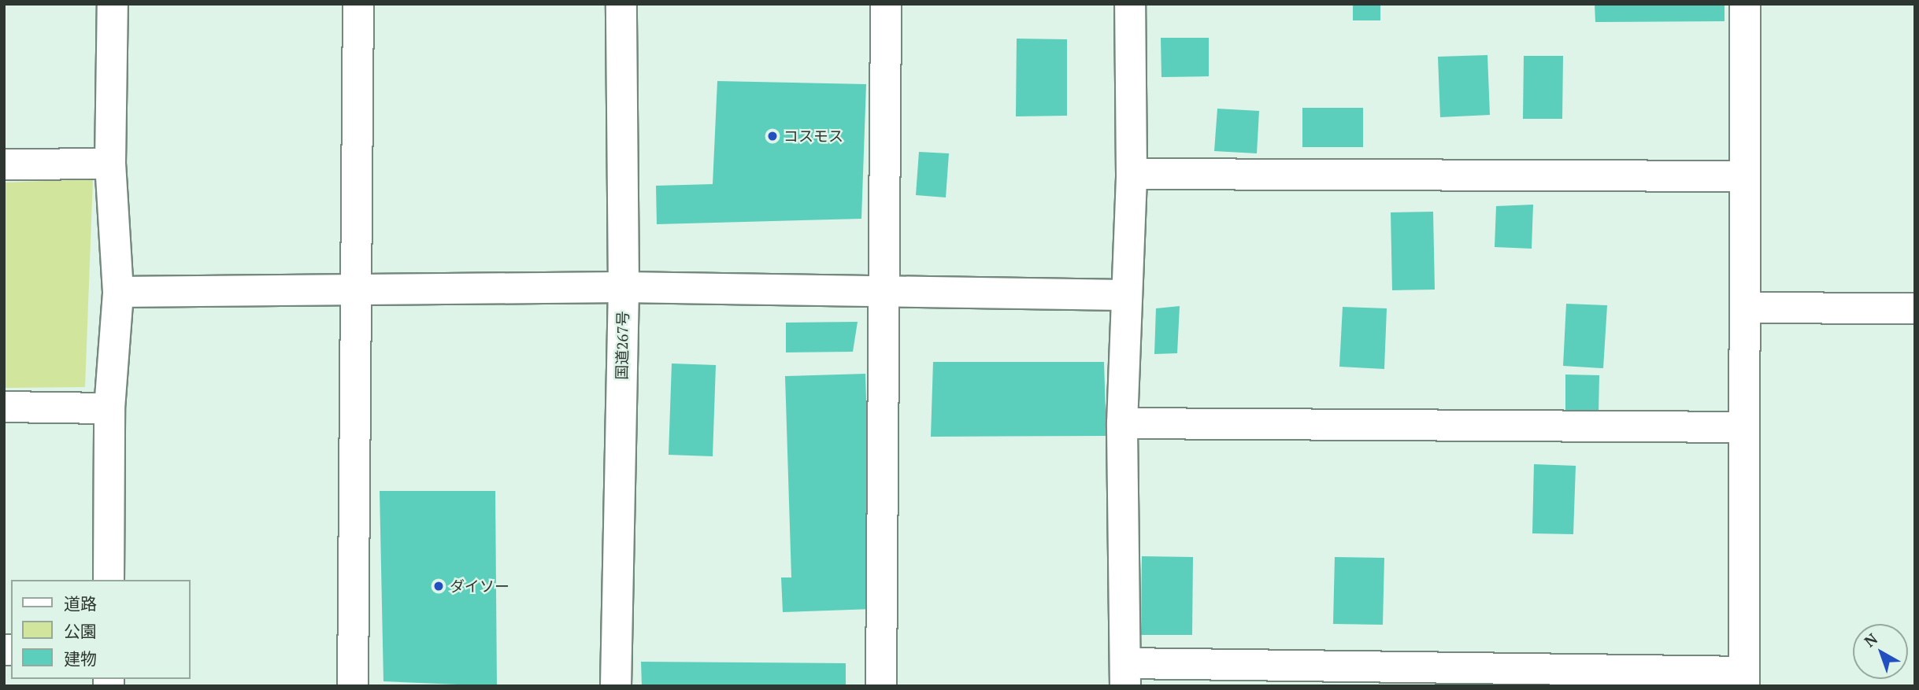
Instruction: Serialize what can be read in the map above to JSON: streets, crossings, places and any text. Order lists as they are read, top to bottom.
{
  "streets": {
    "main road": ["国道267号"]
  },
  "places": ["コスモス", "ダイソー"],
  "legend": ["道路", "公園", "建物"],
  "north": "top left"
}
